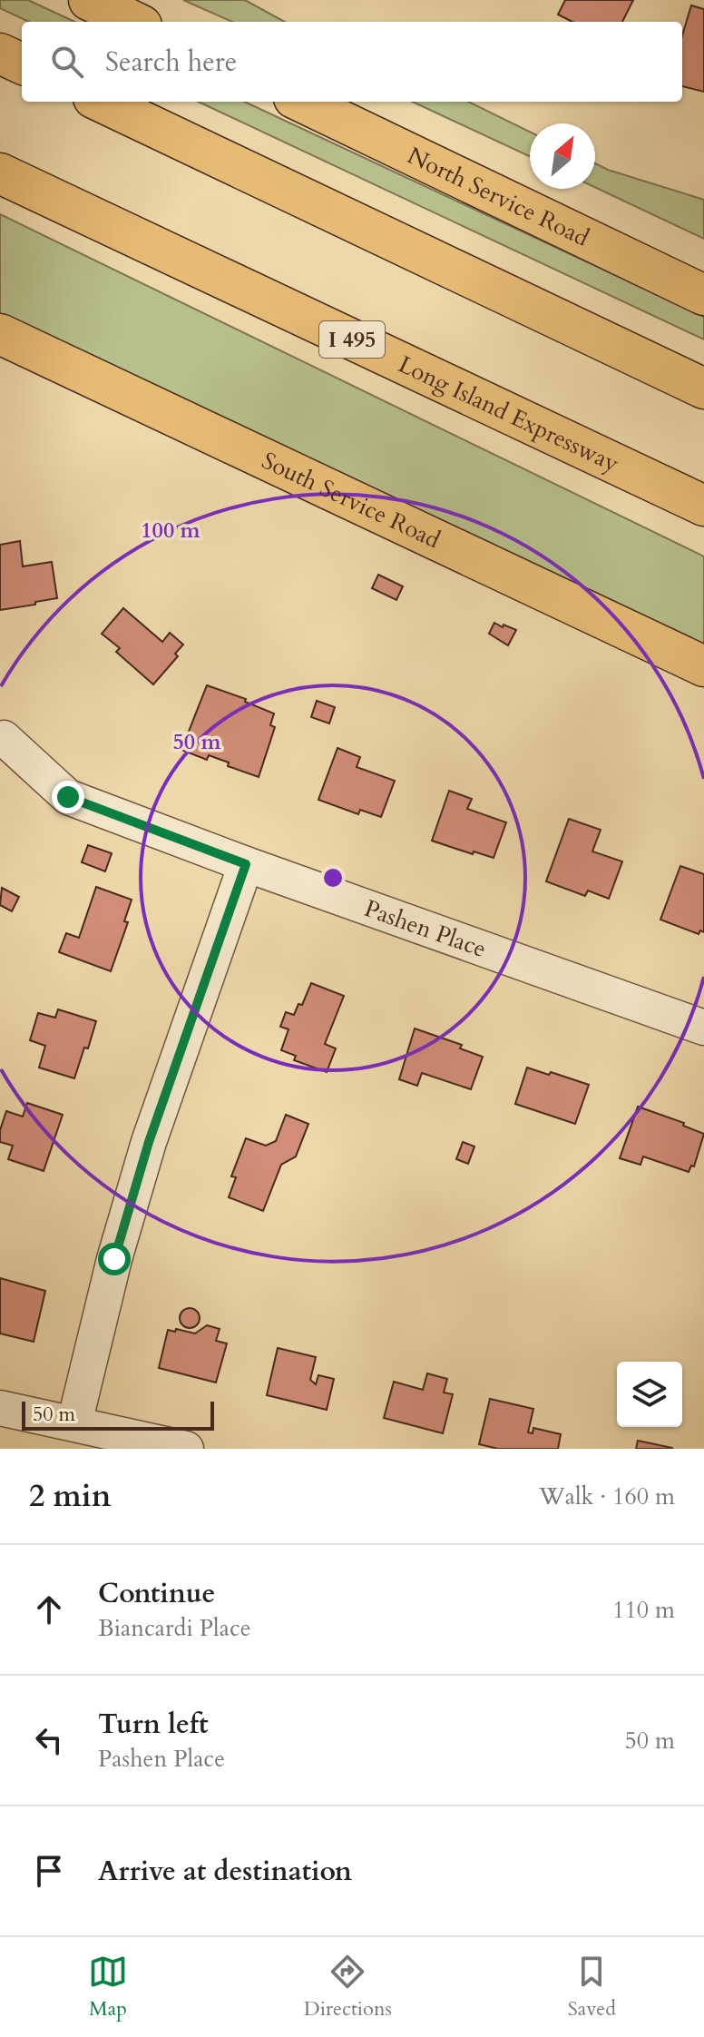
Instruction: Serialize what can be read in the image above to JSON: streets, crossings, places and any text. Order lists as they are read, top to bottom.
{
  "streets": {
    "main road": [
      "North Service Road",
      "I 495",
      "Long Island Expressway",
      "South Service Road"
    ],
    "street": ["Pashen Place"]
  },
  "scale_bar": "50 m",
  "north": "top right",
  "page": {
    "search": "Search here",
    "scale": "50 m",
    "heading": ["2 min", "Walk · 160 m"],
    "list": [
      ["Continue", "Biancardi Place", "110 m"],
      ["Turn left", "Pashen Place", "50 m"],
      "Arrive at destination"
    ],
    "nav": ["Map", "Directions", "Saved"]
  },
  "rings": ["100 m", "50 m"]
}
